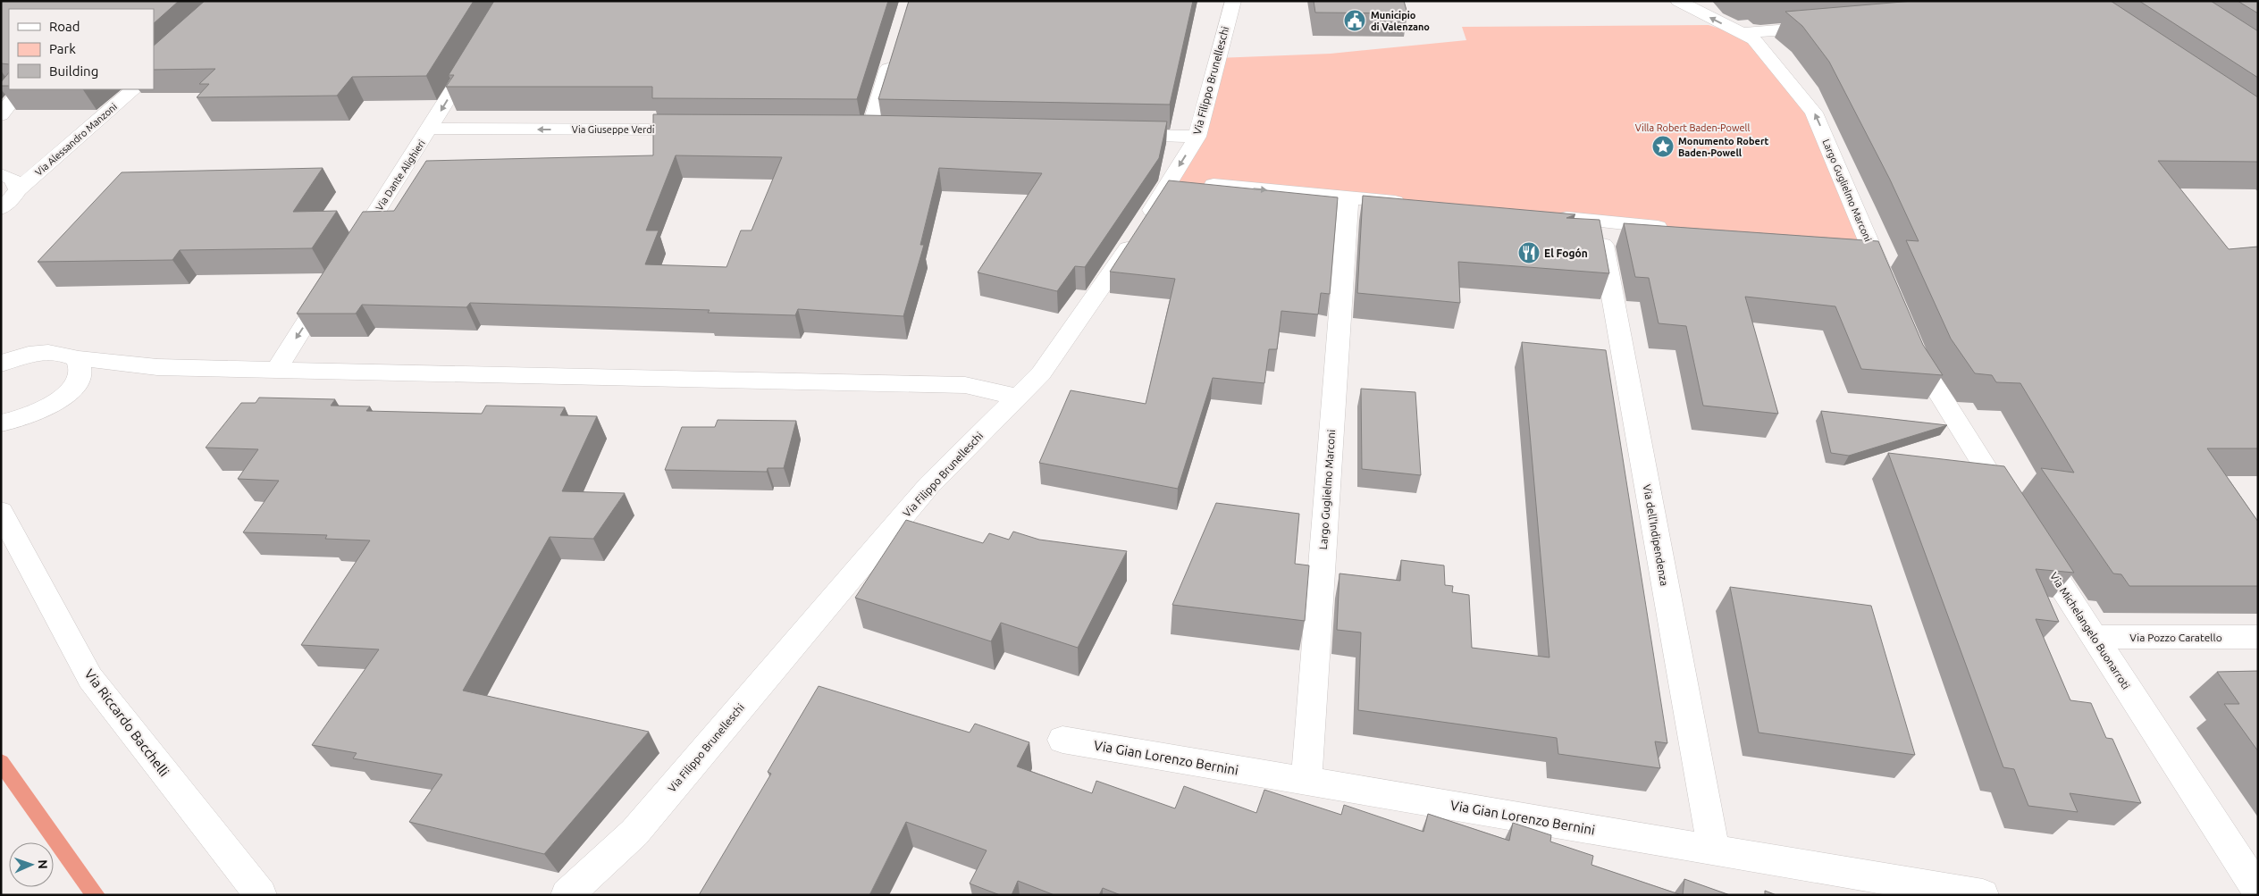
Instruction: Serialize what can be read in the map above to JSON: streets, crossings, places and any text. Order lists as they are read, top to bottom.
{
  "streets": {
    "street": [
      "Via Filippo Brunelleschi",
      "Via Giuseppe Verdi",
      "Via Alessandro Manzoni",
      "Via Dante Alighieri",
      "Largo Guglielmo Marconi",
      "Via dell'Indipendenza",
      "Via Michelangelo Buonarroti",
      "Via Pozzo Caratello",
      "Via Riccardo Bacchelli",
      "Via Gian Lorenzo Bernini"
    ]
  },
  "crossings": [
    ["Via Giuseppe Verdi", "Via Dante Alighieri"],
    ["Largo Guglielmo Marconi", "Via Gian Lorenzo Bernini"],
    ["Via dell'Indipendenza", "Via Gian Lorenzo Bernini"],
    ["Via Michelangelo Buonarroti", "Via Pozzo Caratello"]
  ],
  "one_way": ["Via Giuseppe Verdi", "Via Dante Alighieri", "Largo Guglielmo Marconi"],
  "parks": ["Villa Robert Baden-Powell"],
  "places": {
    "public building": ["Municipio di Valenzano"],
    "place": ["Monumento Robert Baden-Powell"],
    "restaurant": ["El Fogón"]
  },
  "legend": ["Road", "Park", "Building"],
  "north": "right"
}
